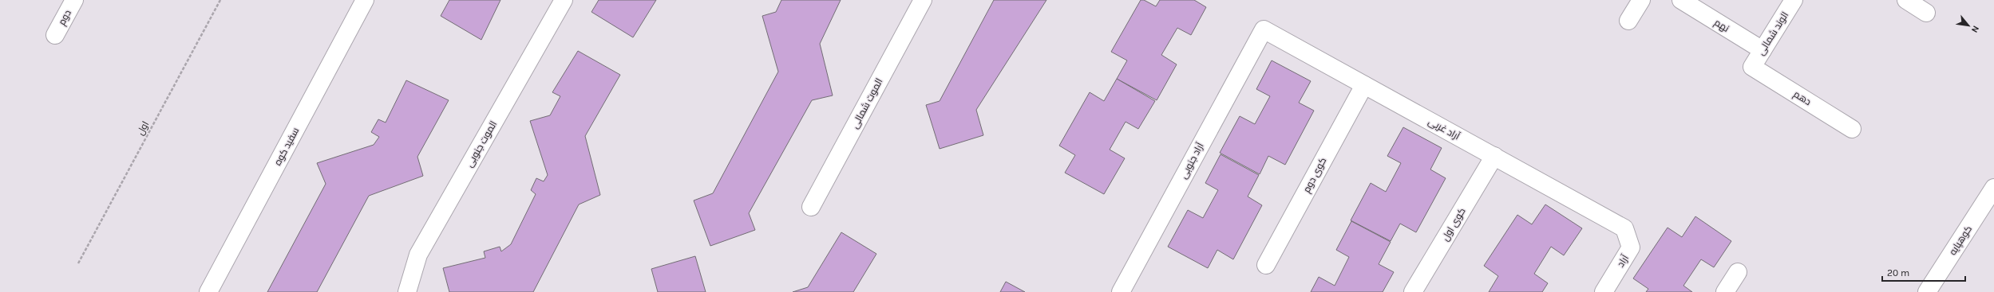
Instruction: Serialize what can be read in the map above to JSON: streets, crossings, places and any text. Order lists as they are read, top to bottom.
{
  "streets": {
    "street": [
      "دوم",
      "نهم",
      "الوند شمالی",
      "دهم",
      "الموت شمالی",
      "آراد غربی",
      "الموت جنوبی",
      "سفید کوه",
      "آراد جنوبی",
      "کوی دوم",
      "کوی اول",
      "کوهپایه",
      "آراد"
    ],
    "path": ["اول"]
  },
  "crossings": [
    ["نهم", "الوند شمالی"],
    ["الوند شمالی", "دهم"],
    ["آراد غربی", "آراد جنوبی"],
    ["آراد غربی", "کوی دوم"],
    ["آراد غربی", "کوی اول"],
    ["آراد غربی", "آراد"]
  ],
  "scale_bar": "20 m",
  "north": "bottom right"
}
